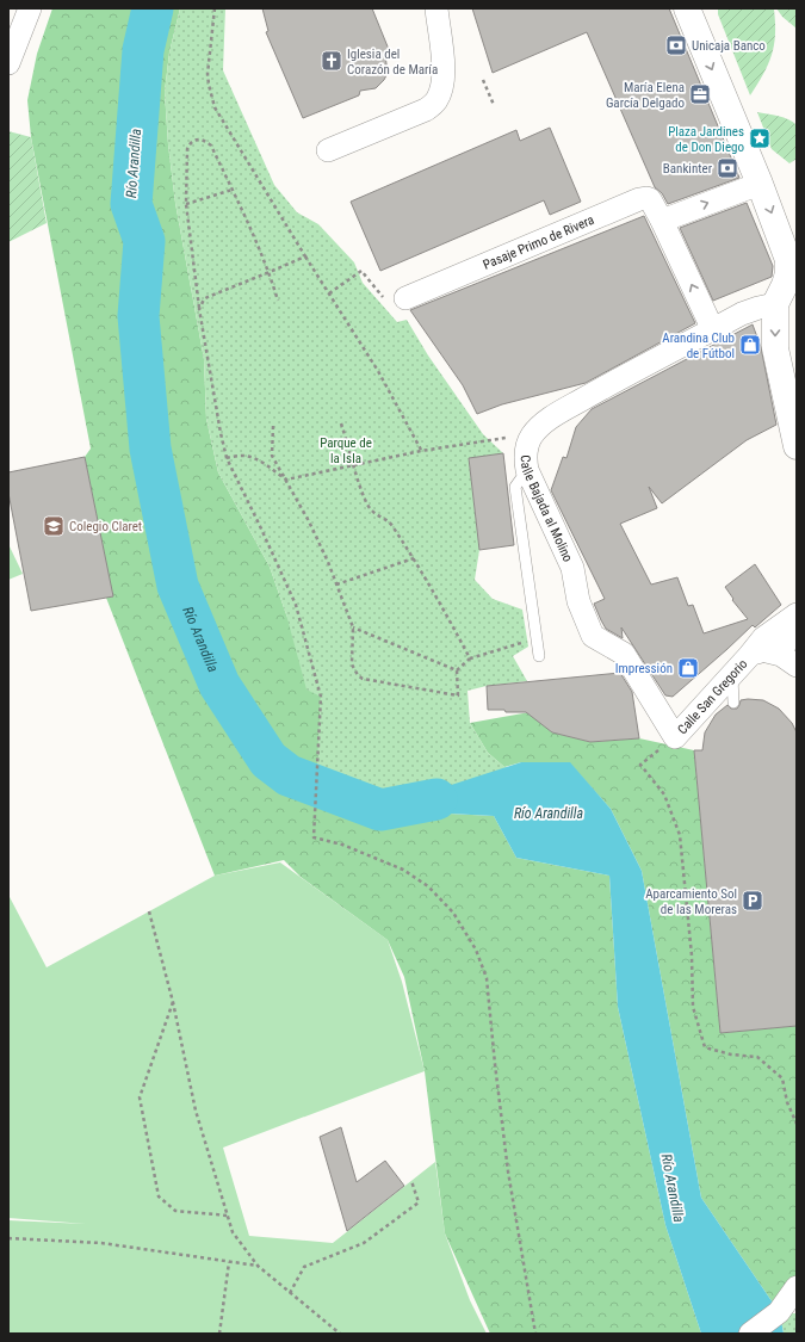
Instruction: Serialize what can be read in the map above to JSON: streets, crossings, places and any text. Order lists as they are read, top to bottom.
{
  "streets": {
    "street": ["Pasaje Primo de Rivera", "Calle Bajada al Molino", "Calle San Gregorio"]
  },
  "crossings": [
    ["Pasaje Primo de Rivera", "Calle Bajada al Molino"],
    ["Calle Bajada al Molino", "Calle San Gregorio"]
  ],
  "water": ["Río Arandilla"],
  "parks": ["Parque de la Isla"],
  "places": {
    "bank": ["Unicaja Banco", "Bankinter"],
    "church": ["Iglesia del Corazón de María"],
    "office": ["María Elena García Delgado"],
    "place": ["Plaza Jardines de Don Diego"],
    "shop": ["Arandina Club de Fútbol", "Impressión"],
    "school or university": ["Colegio Claret"],
    "parking": ["Aparcamiento Sol de las Moreras"]
  }
}
